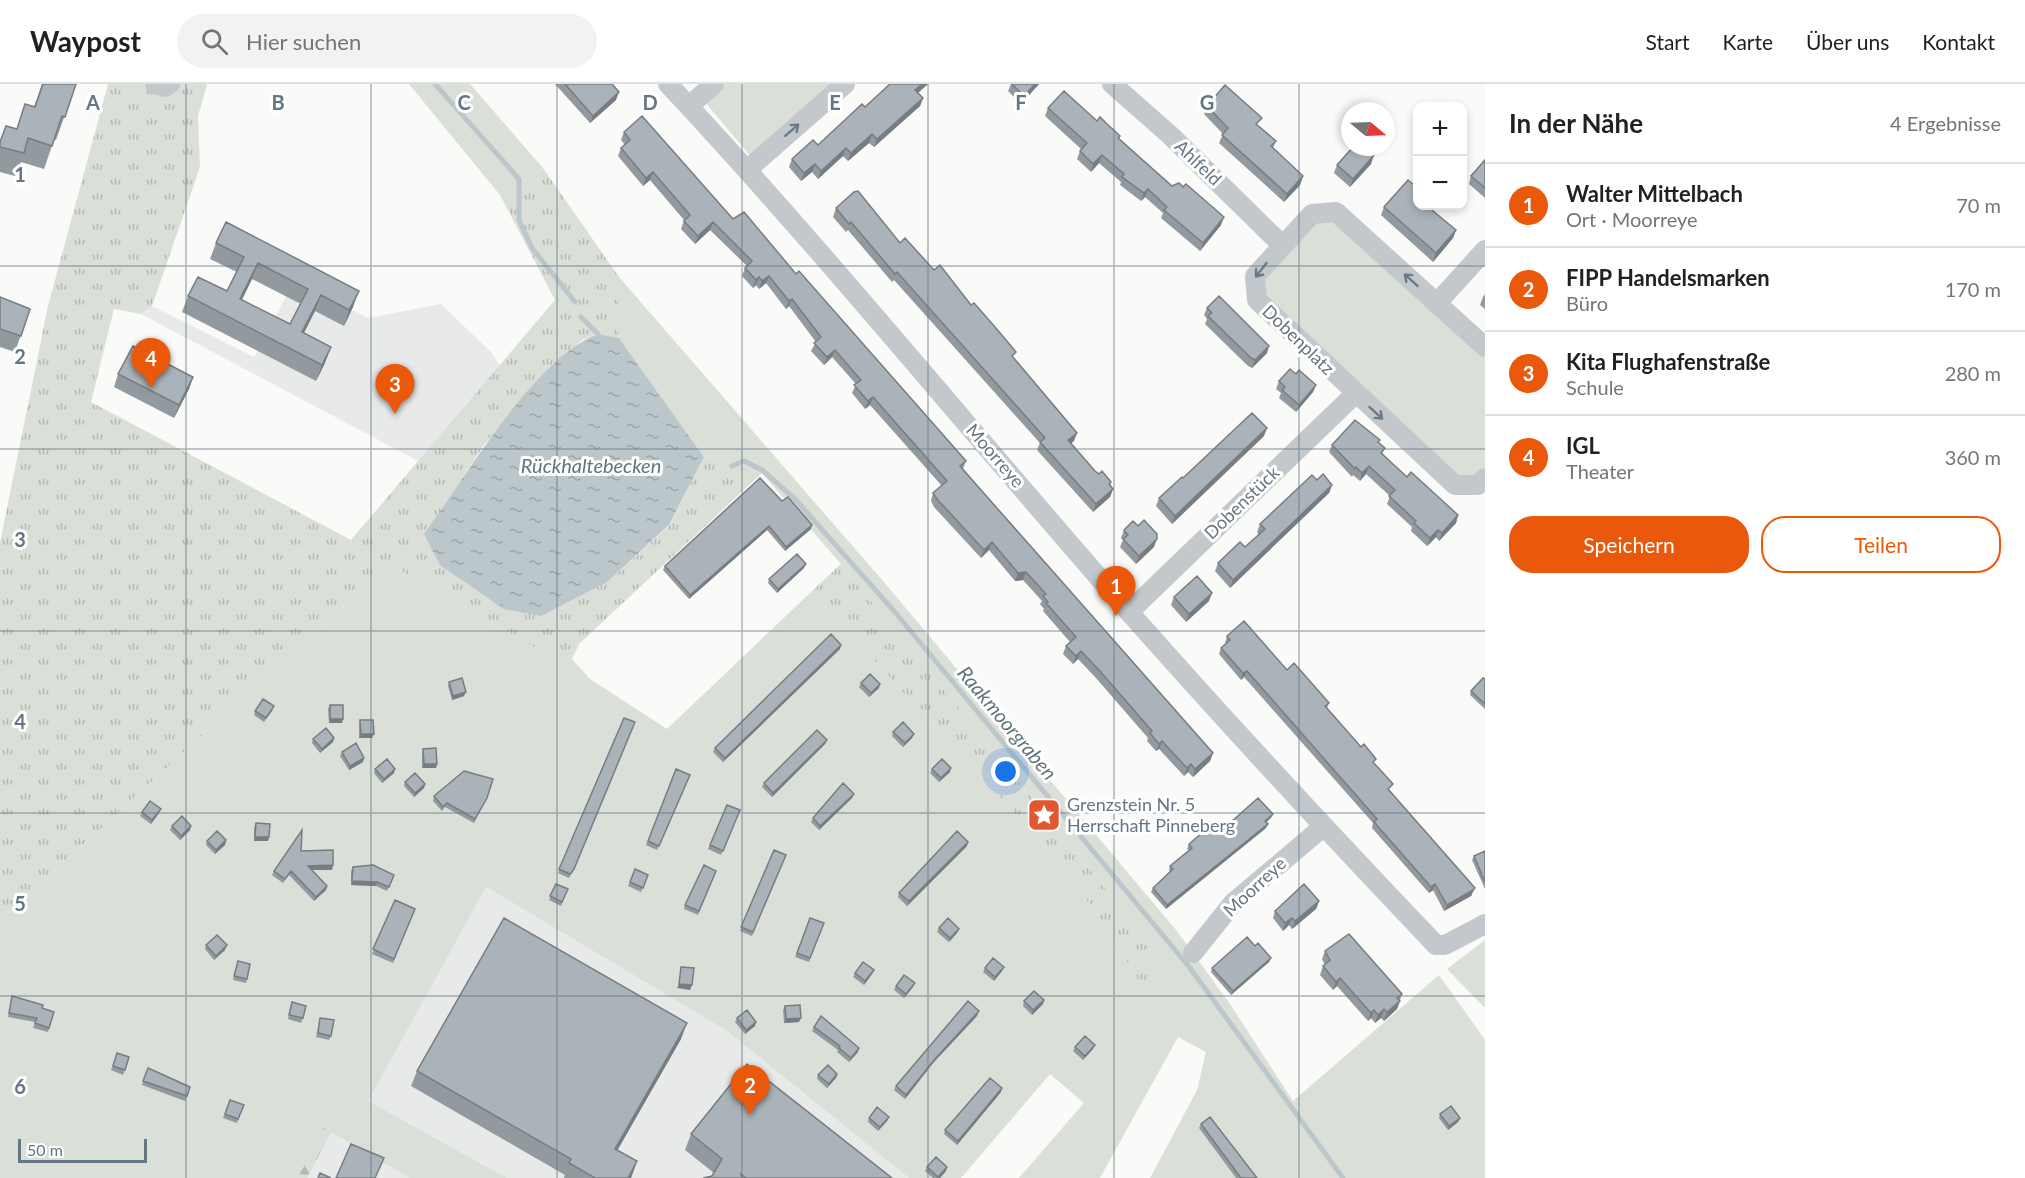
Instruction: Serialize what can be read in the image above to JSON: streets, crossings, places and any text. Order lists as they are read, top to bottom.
{
  "streets": {
    "street": [
      "Ahlfeld",
      "Dobenplatz",
      "Moorreye",
      "Dobenstück"
    ]
  },
  "crossings": [
    ["Ahlfeld", "Dobenplatz"],
    ["Dobenplatz", "Dobenstück"],
    ["Moorreye", "Dobenstück"]
  ],
  "water": ["Rückhaltebecken", "Raakmoorgraben"],
  "places": {
    "place": ["Grenzstein Nr. 5 Herrschaft Pinneberg"]
  },
  "scale_bar": "50 m",
  "north": "right",
  "page": {
    "header": "Waypost",
    "search": "Hier suchen",
    "nav": [
      "Start",
      "Karte",
      "Über uns",
      "Kontakt"
    ],
    "heading": ["In der Nähe", "4 Ergebnisse"],
    "map_buttons": ["+", "−"],
    "list": [
      {
        "mark": "1",
        "name": "Walter Mittelbach",
        "note": "Ort · Moorreye",
        "value": "70 m"
      },
      {
        "mark": "2",
        "name": "FIPP Handelsmarken",
        "note": "Büro",
        "value": "170 m"
      },
      {
        "mark": "3",
        "name": "Kita Flughafenstraße",
        "note": "Schule",
        "value": "280 m"
      },
      {
        "mark": "4",
        "name": "IGL",
        "note": "Theater",
        "value": "360 m"
      }
    ],
    "pins": [
      "4",
      "3",
      "1",
      "2"
    ],
    "buttons": ["Speichern", "Teilen"],
    "scale": "50 m"
  },
  "grid": {
    "columns": [
      "A",
      "B",
      "C",
      "D",
      "E",
      "F",
      "G"
    ],
    "rows": [
      "1",
      "2",
      "3",
      "4",
      "5",
      "6"
    ]
  }
}
